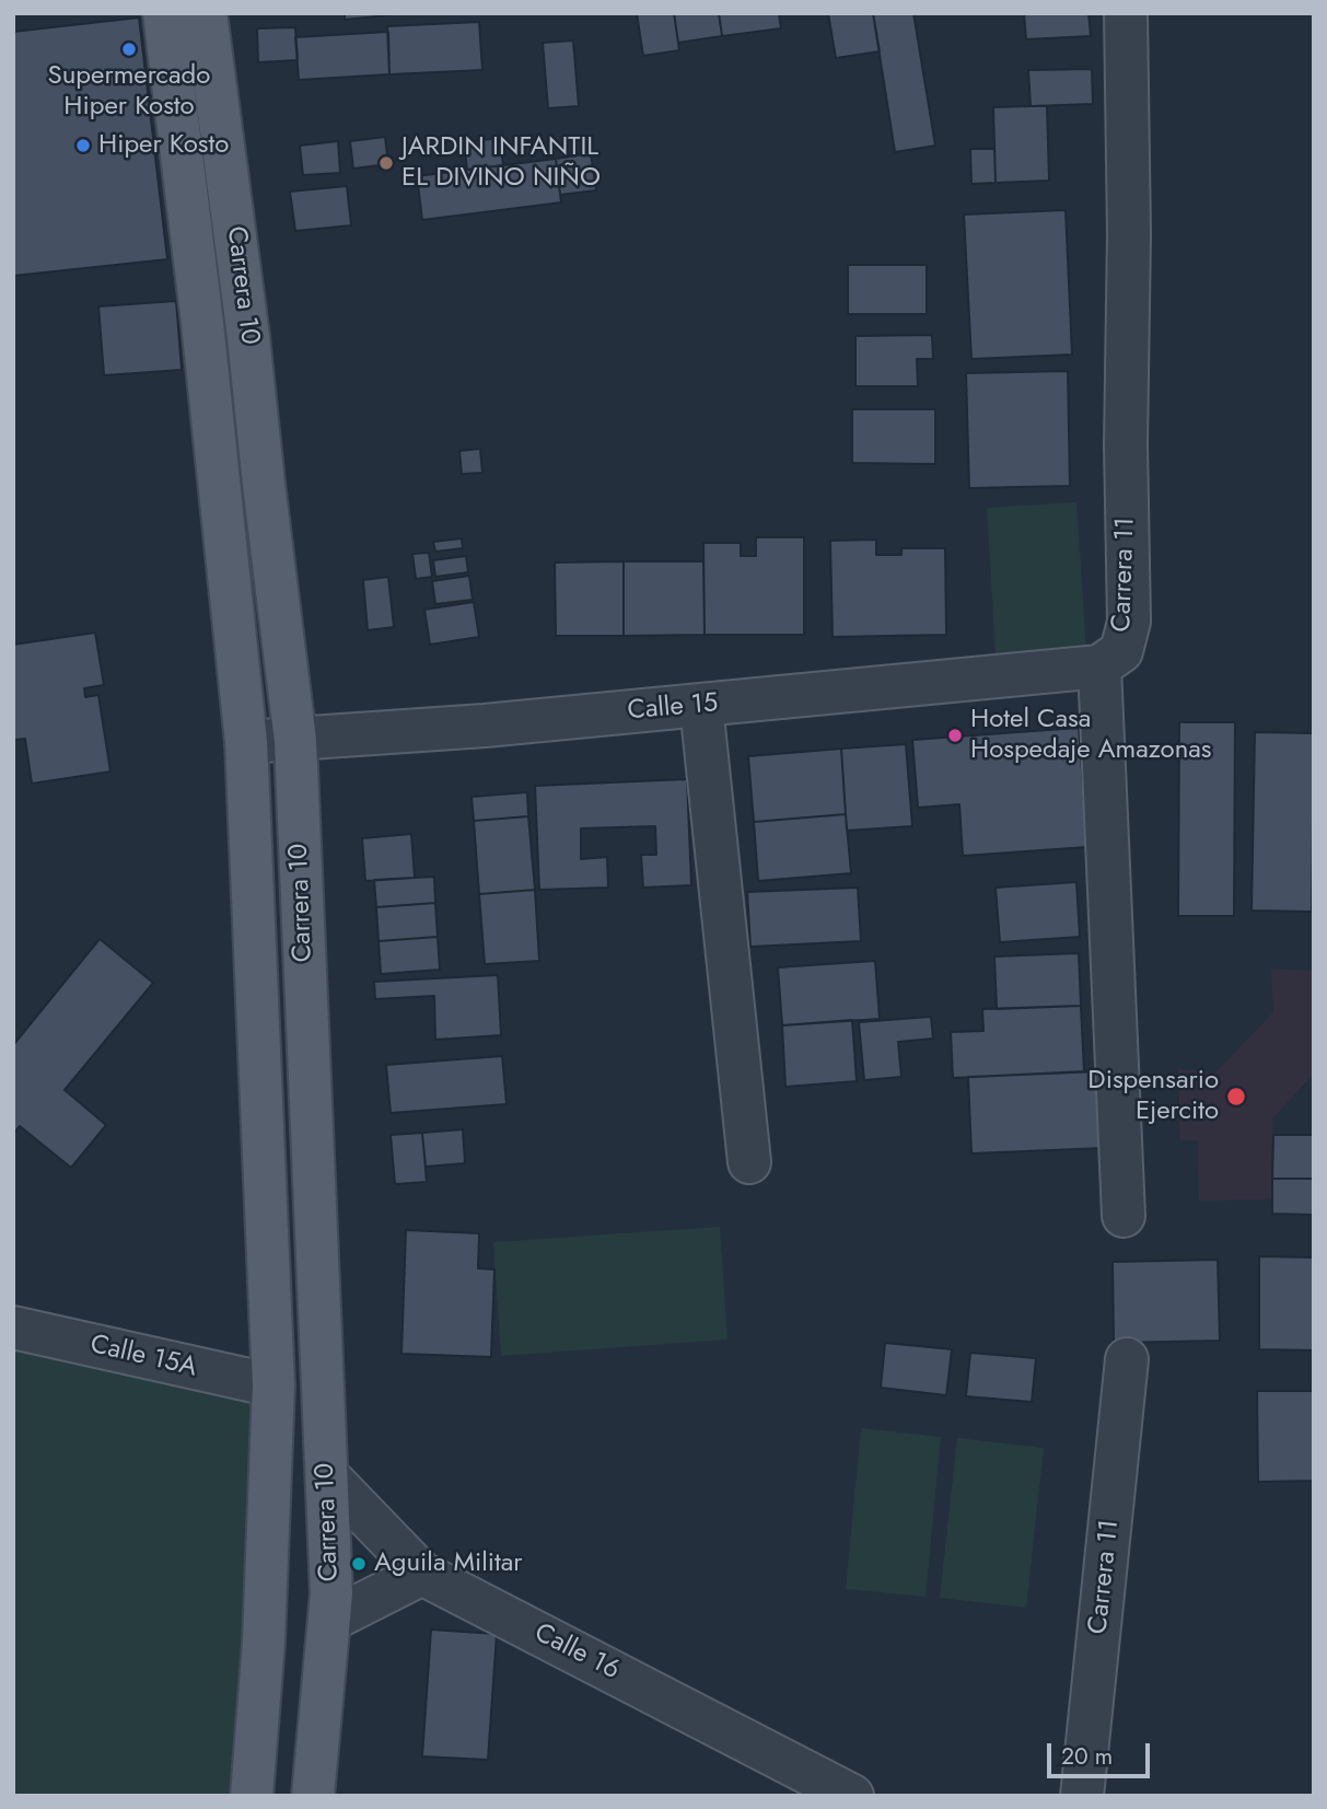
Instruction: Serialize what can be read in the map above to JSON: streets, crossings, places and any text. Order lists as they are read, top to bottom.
{
  "streets": {
    "main road": ["Carrera 10"],
    "street": [
      "Carrera 11",
      "Calle 15",
      "Calle 15A",
      "Calle 16"
    ]
  },
  "crossings": [
    ["Carrera 10", "Calle 15"],
    ["Carrera 10", "Calle 15A"],
    ["Carrera 10", "Calle 16"],
    ["Carrera 11", "Calle 15"]
  ],
  "places": [
    "Supermercado Hiper Kosto",
    "Hiper Kosto",
    "JARDIN INFANTIL EL DIVINO NIÑO",
    "Hotel Casa Hospedaje Amazonas",
    "Dispensario Ejercito",
    "Aguila Militar"
  ],
  "scale_bar": "20 m"
}
